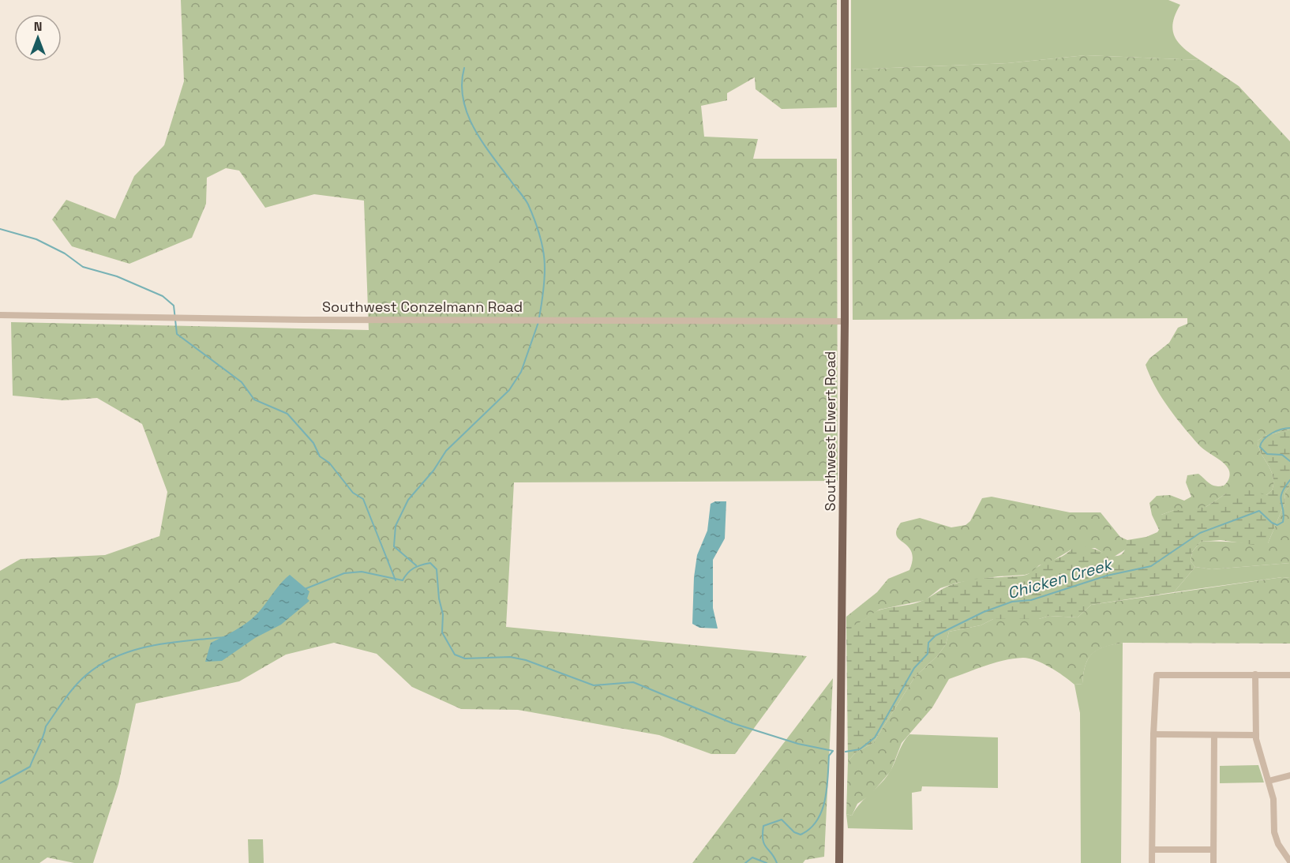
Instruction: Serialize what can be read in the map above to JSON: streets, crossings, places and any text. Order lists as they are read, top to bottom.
{
  "streets": {
    "main road": ["Southwest Elwert Road"],
    "street": ["Southwest Conzelmann Road"]
  },
  "crossings": [
    ["Southwest Conzelmann Road", "Southwest Elwert Road"]
  ],
  "water": ["Chicken Creek"],
  "north": "top"
}
